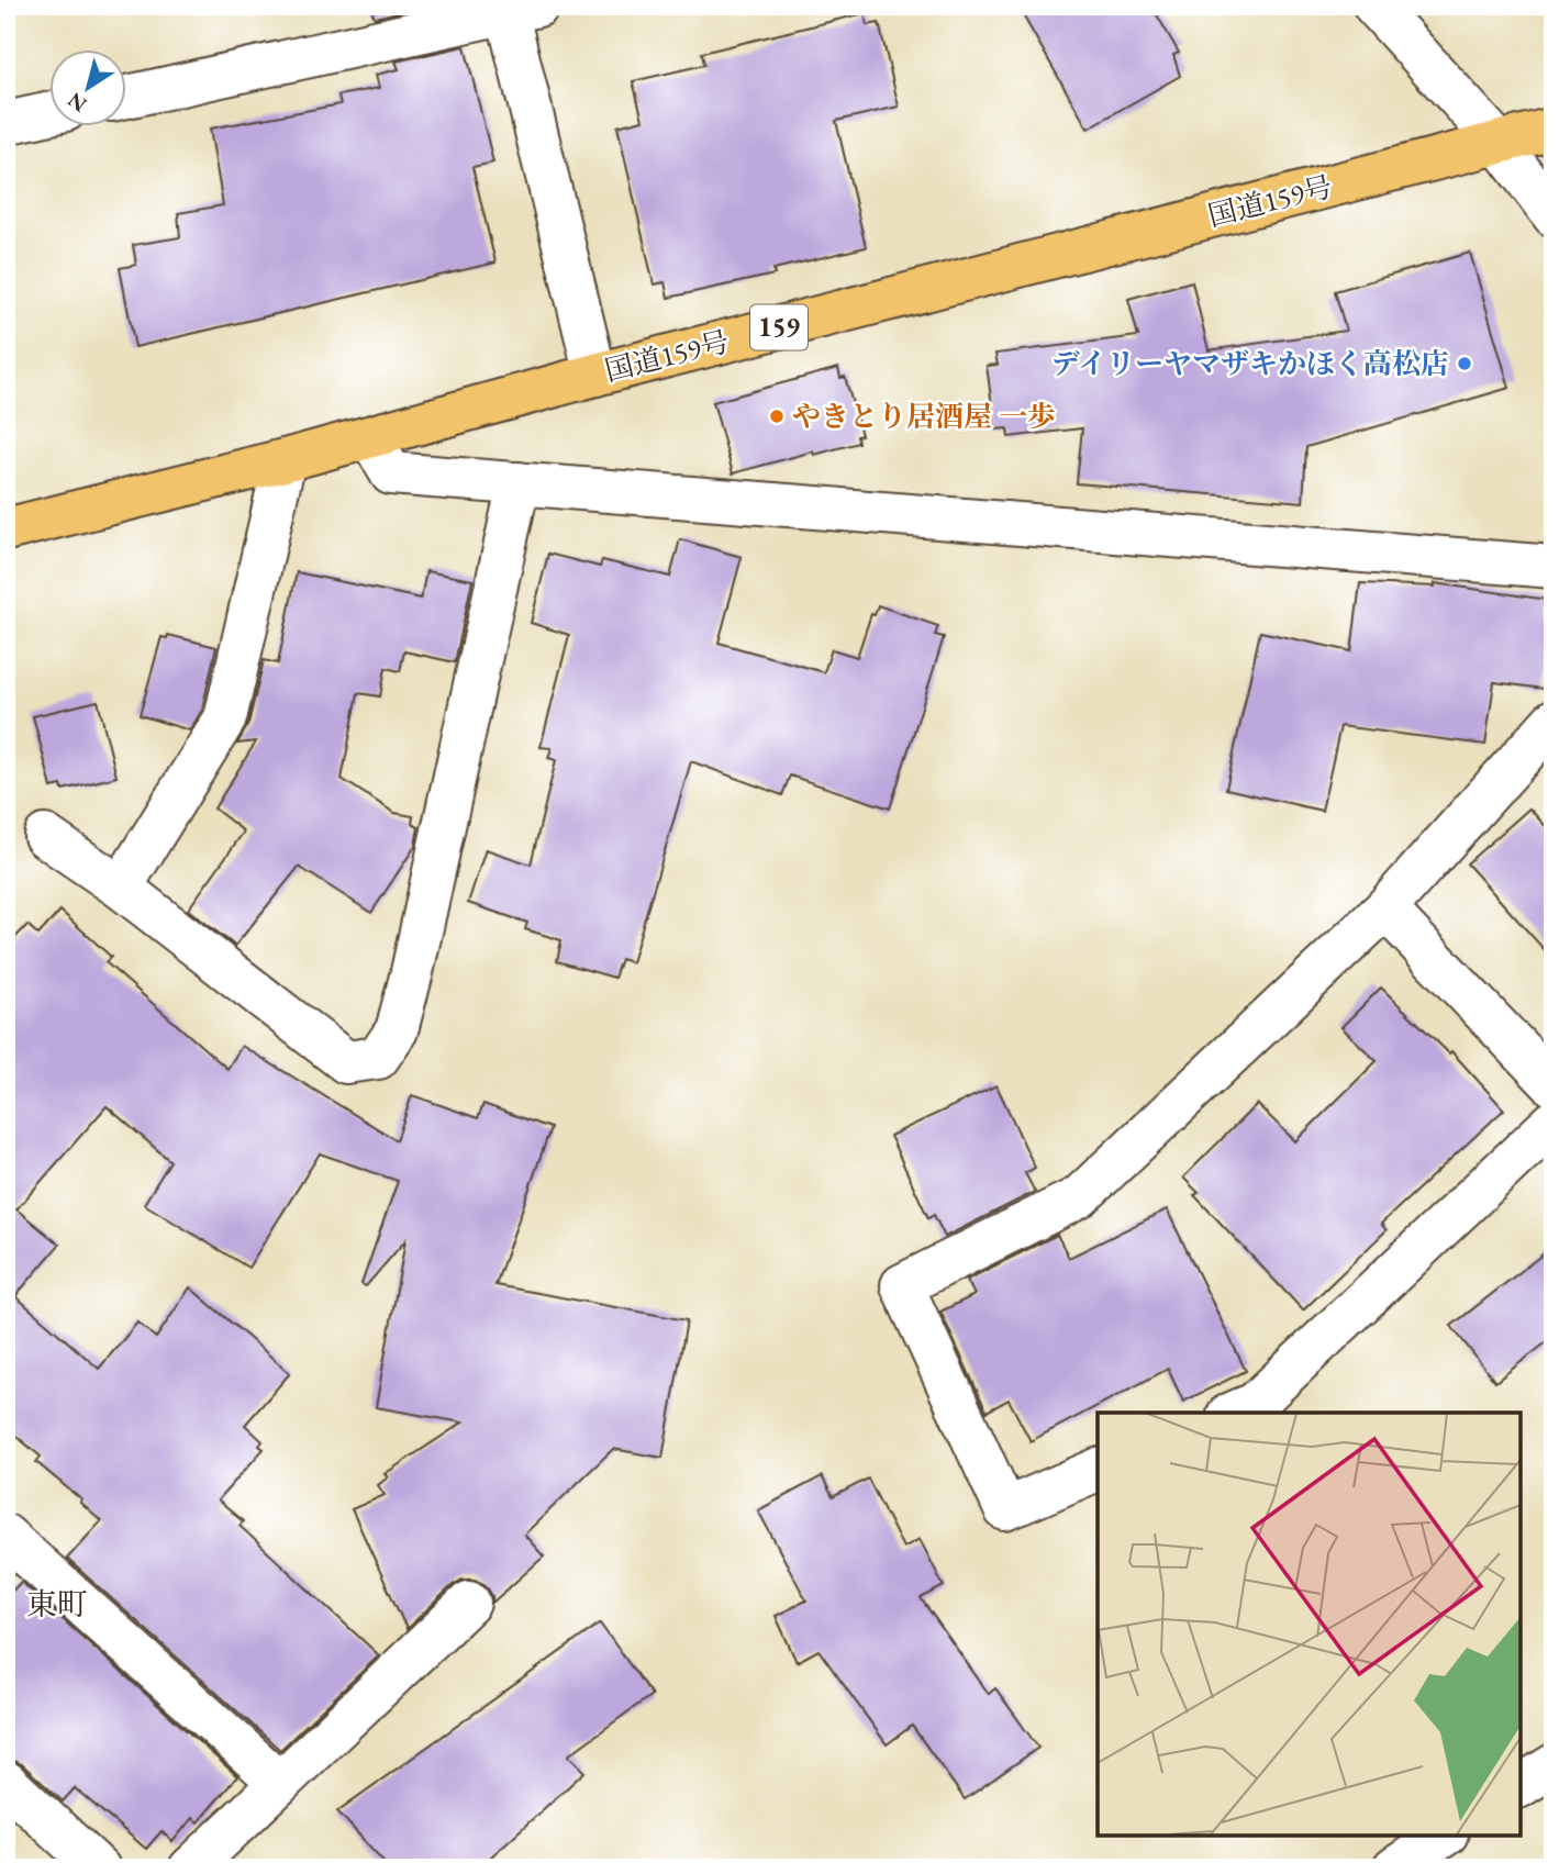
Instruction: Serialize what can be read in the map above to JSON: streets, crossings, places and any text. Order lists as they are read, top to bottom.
{
  "streets": {
    "highway": ["国道159号", "159"]
  },
  "districts": ["東町"],
  "places": ["デイリーヤマザキかほく高松店", "やきとり居酒屋 一歩"],
  "north": "bottom left"
}
